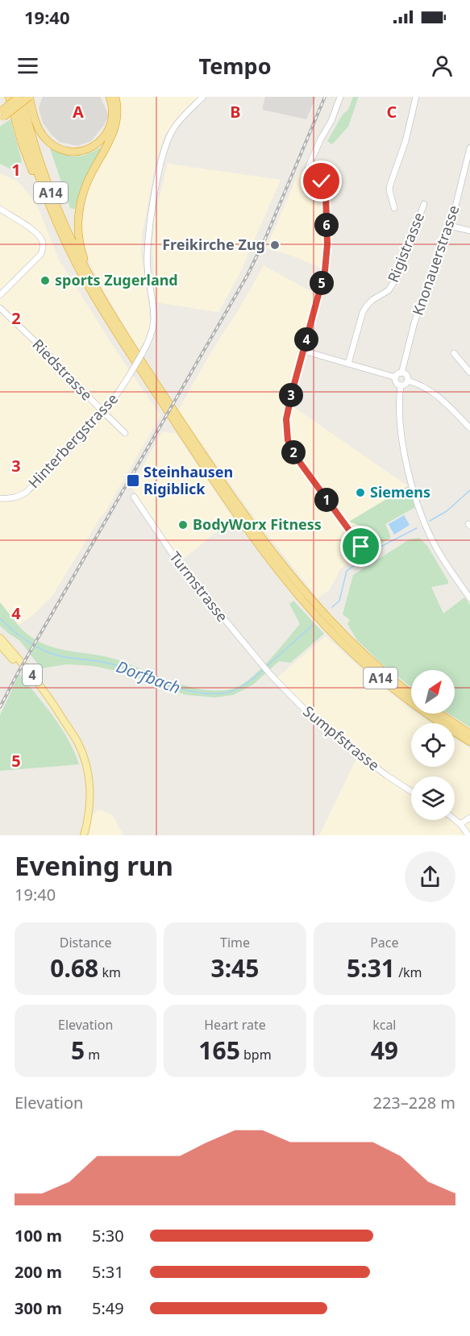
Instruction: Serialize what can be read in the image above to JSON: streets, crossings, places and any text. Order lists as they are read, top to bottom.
{
  "streets": {
    "highway": ["A14"],
    "main road": ["4"],
    "street": [
      "Rigistrasse",
      "Knonauerstrasse",
      "Riedstrasse",
      "Hinterbergstrasse",
      "Turmstrasse",
      "Sumpfstrasse"
    ]
  },
  "crossings": [
    ["Riedstrasse", "Hinterbergstrasse"],
    ["Turmstrasse", "Sumpfstrasse"]
  ],
  "water": ["Dorfbach"],
  "places": {
    "other": [
      "Freikirche Zug",
      "sports Zugerland",
      "Siemens",
      "BodyWorx Fitness"
    ],
    "transit": ["Steinhausen Rigiblick"]
  },
  "north": "top right",
  "page": {
    "status": "19:40",
    "header": "Tempo",
    "pins": [
      "6",
      "5",
      "4",
      "3",
      "2",
      "1"
    ],
    "heading": ["Evening run", "19:40"],
    "stats": [
      ["Distance", "0.68 km"],
      ["Time", "3:45"],
      ["Pace", "5:31 /km"],
      ["Elevation", "5 m"],
      ["Heart rate", "165 bpm"],
      ["kcal", "49"]
    ],
    "chart": ["Elevation", "223–228 m"],
    "list": [
      {
        "name": "100 m",
        "note": "5:30"
      },
      {
        "name": "200 m",
        "note": "5:31"
      },
      {
        "name": "300 m",
        "note": "5:49"
      }
    ]
  },
  "grid": {
    "columns": ["A", "B", "C"],
    "rows": [
      "1",
      "2",
      "3",
      "4",
      "5"
    ]
  }
}
